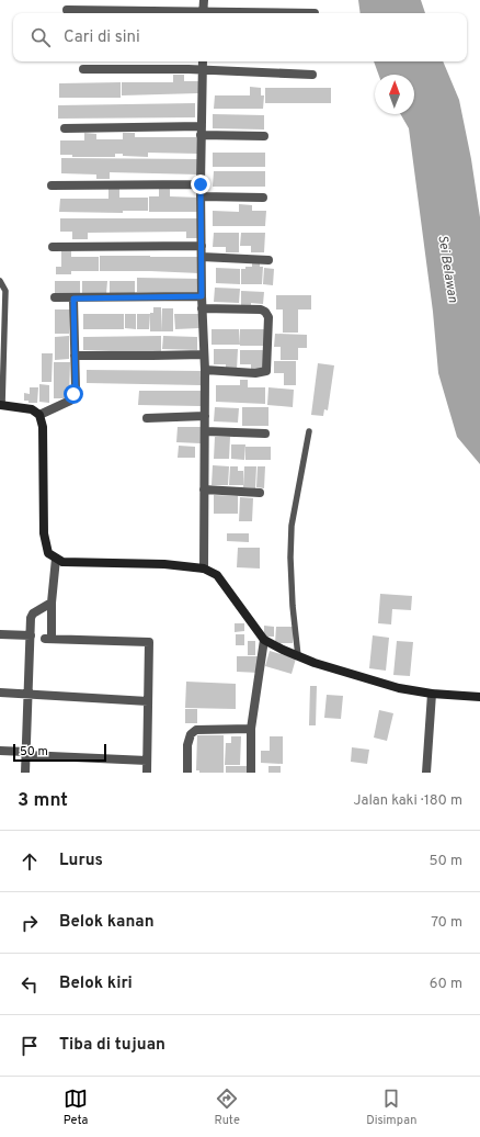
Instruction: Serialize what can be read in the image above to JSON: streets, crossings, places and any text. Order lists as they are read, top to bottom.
{
  "water": ["Sei Belawan"],
  "scale_bar": "50 m",
  "north": "top",
  "page": {
    "search": "Cari di sini",
    "scale": "50 m",
    "heading": ["3 mnt", "Jalan kaki · 180 m"],
    "list": [
      ["Lurus", "50 m"],
      ["Belok kanan", "70 m"],
      ["Belok kiri", "60 m"],
      "Tiba di tujuan"
    ],
    "nav": ["Peta", "Rute", "Disimpan"]
  }
}
